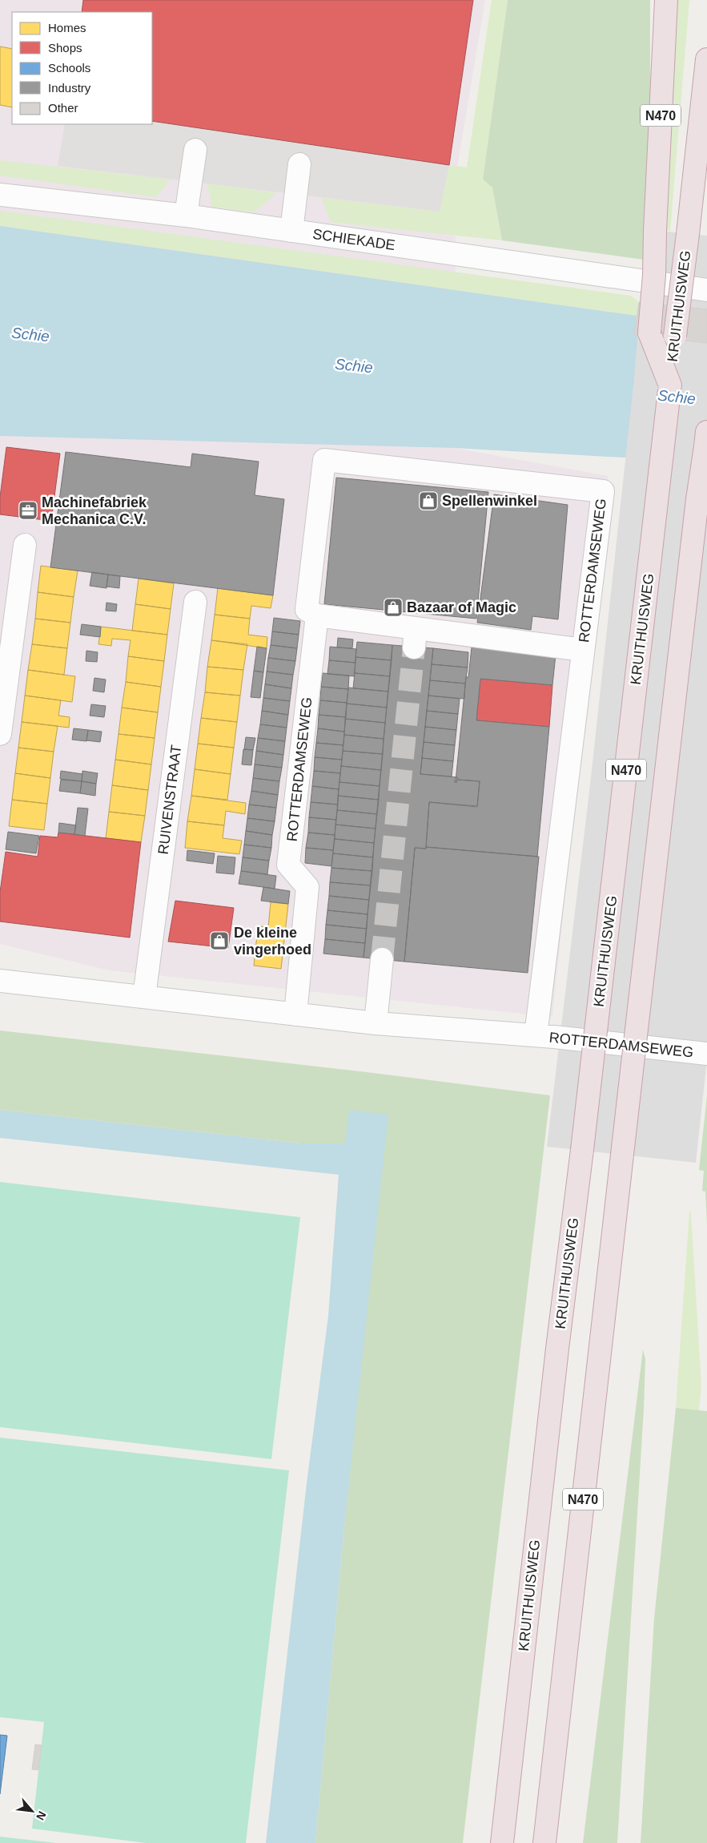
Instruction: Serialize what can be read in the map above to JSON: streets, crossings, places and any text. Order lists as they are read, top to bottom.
{
  "streets": {
    "highway": ["N470", "KRUITHUISWEG"],
    "street": ["SCHIEKADE", "ROTTERDAMSEWEG", "RUIVENSTRAAT"]
  },
  "crossings": [
    ["N470", "KRUITHUISWEG"],
    ["ROTTERDAMSEWEG", "RUIVENSTRAAT"]
  ],
  "water": ["Schie"],
  "places": {
    "shop": ["Spellenwinkel", "Bazaar of Magic", "De kleine vingerhoed"],
    "office": ["Machinefabriek Mechanica C.V."]
  },
  "legend": [
    "Homes",
    "Shops",
    "Schools",
    "Industry",
    "Other"
  ],
  "north": "bottom right"
}
